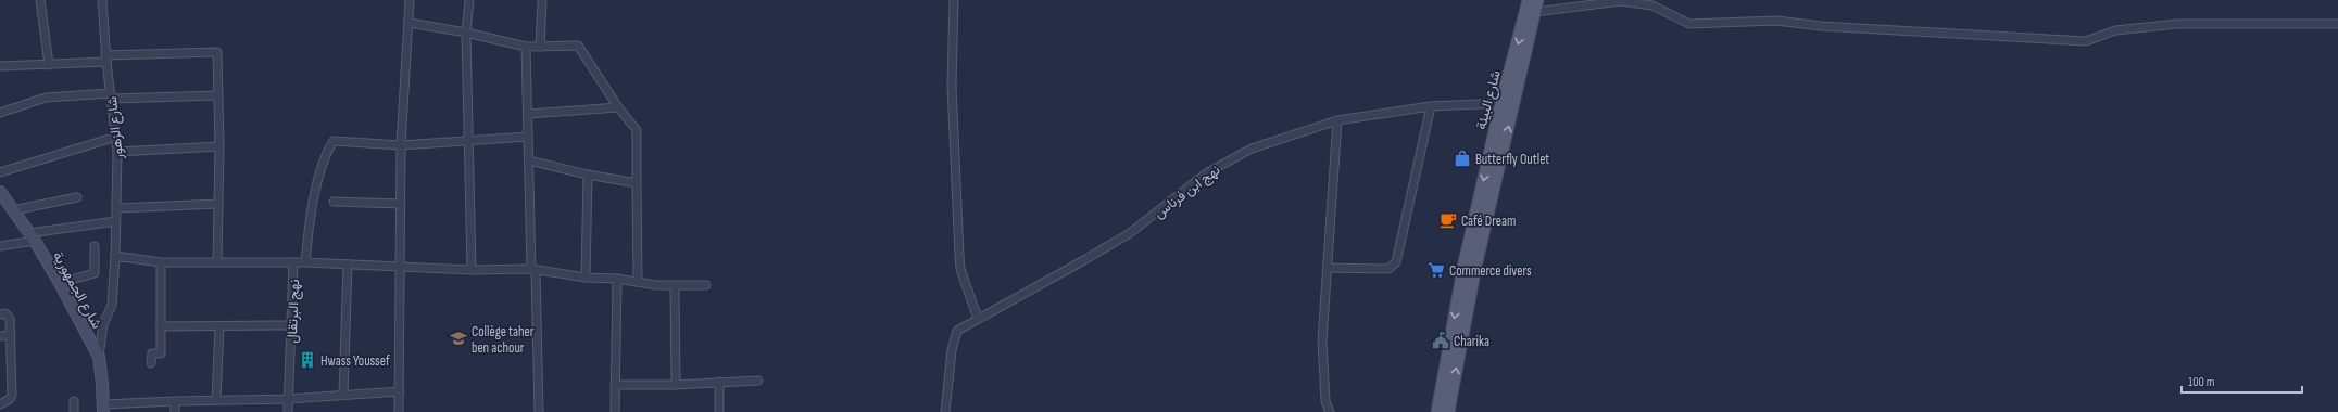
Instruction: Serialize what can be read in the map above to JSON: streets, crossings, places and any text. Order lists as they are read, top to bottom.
{
  "streets": {
    "main road": ["شارع البيئة"],
    "street": [
      "شارع الزهور",
      "نهج ابن فرناس",
      "شارع الجمهورية",
      "نهج البرتقال"
    ]
  },
  "crossings": [
    ["شارع البيئة", "نهج ابن فرناس"],
    ["شارع الزهور", "شارع الجمهورية"]
  ],
  "places": {
    "shop": ["Butterfly Outlet"],
    "cafe": ["Café Dream"],
    "supermarket": ["Commerce divers"],
    "school or university": ["Collège taher ben achour"],
    "public building": ["Charika"],
    "building": ["Hwass Youssef"]
  },
  "scale_bar": "100 m"
}
